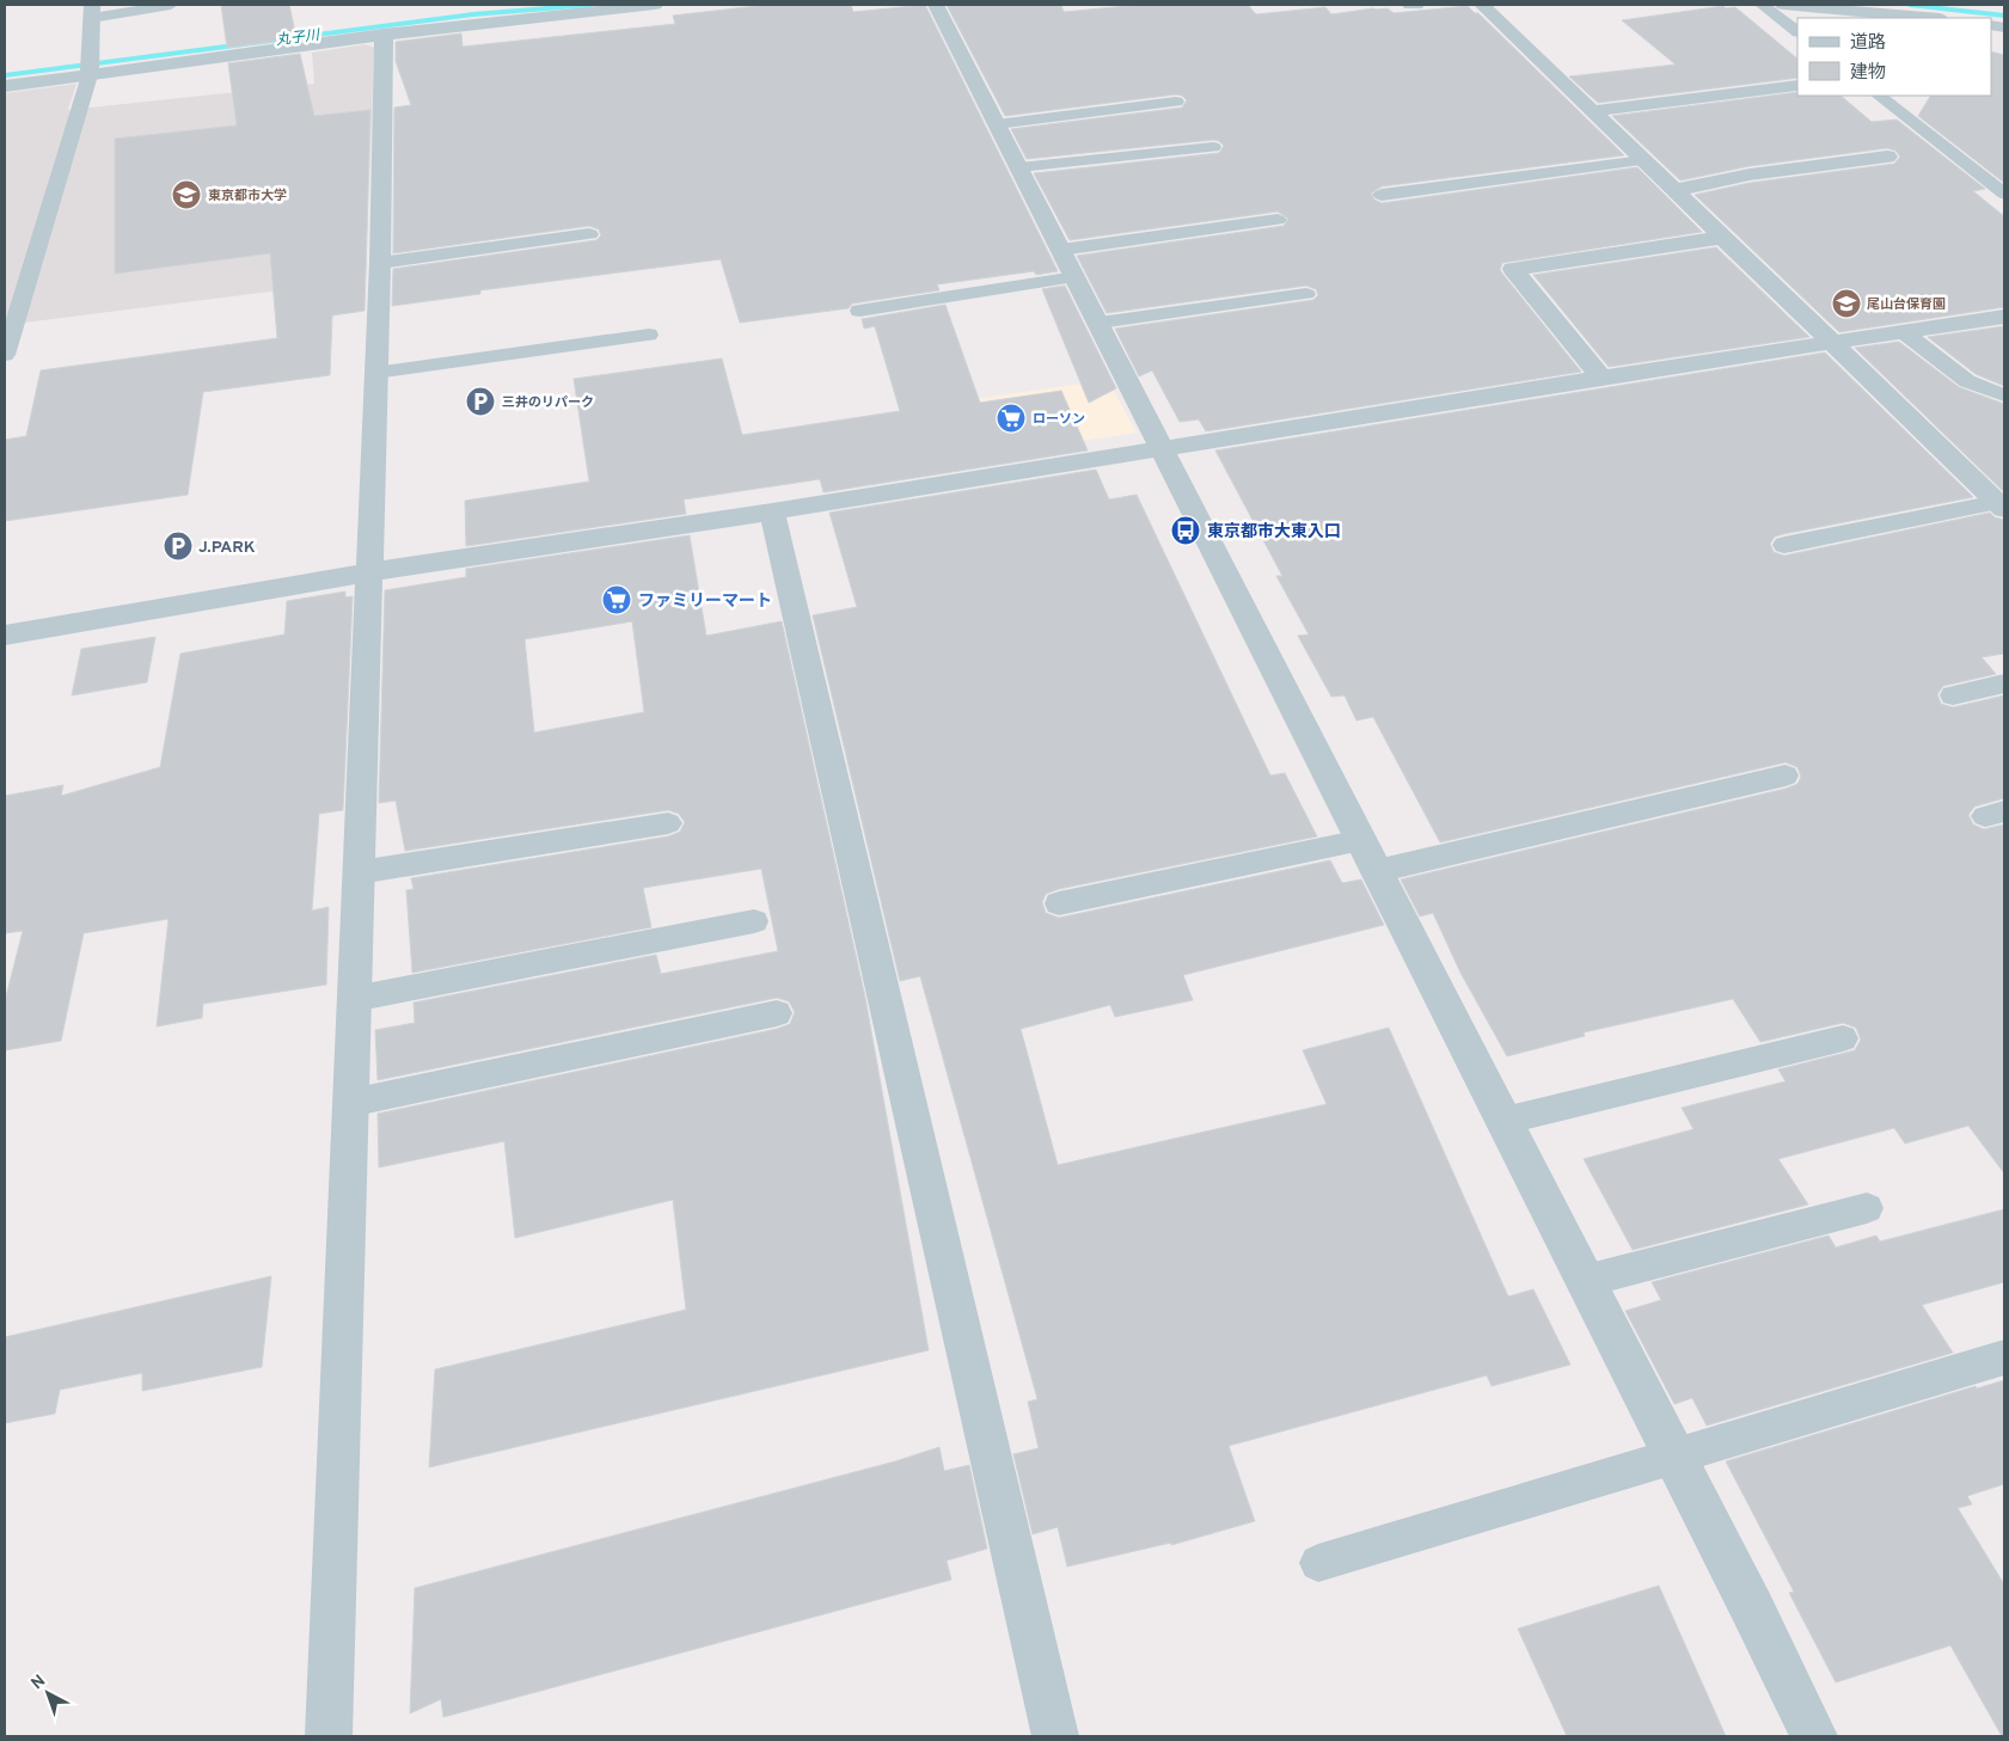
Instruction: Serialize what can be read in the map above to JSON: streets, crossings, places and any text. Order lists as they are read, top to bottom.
{
  "water": ["丸子川"],
  "places": {
    "school or university": ["東京都市大学", "尾山台保育園"],
    "parking": ["三井のリパーク", "J.PARK"],
    "supermarket": ["ローソン", "ファミリーマート"],
    "bus stop": ["東京都市大東入口"]
  },
  "legend": ["道路", "建物"],
  "north": "top left"
}
